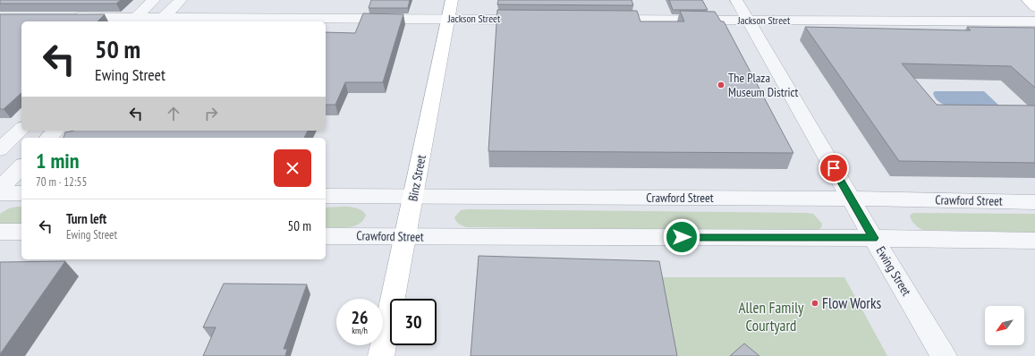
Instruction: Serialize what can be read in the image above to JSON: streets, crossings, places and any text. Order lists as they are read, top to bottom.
{
  "streets": {
    "main road": ["Binz Street"],
    "street": ["Jackson Street", "Crawford Street", "Ewing Street"]
  },
  "crossings": [
    ["Jackson Street", "Binz Street"],
    ["Jackson Street", "Ewing Street"],
    ["Binz Street", "Crawford Street"],
    ["Crawford Street", "Ewing Street"]
  ],
  "parks": ["Allen Family Courtyard"],
  "places": ["The Plaza Museum District", "Flow Works"],
  "north": "bottom left",
  "page": {
    "turn": ["50 m", "Ewing Street"],
    "heading": ["1 min", "70 m · 12:55"],
    "list": [
      {
        "name": "Turn left",
        "note": "Ewing Street",
        "value": "50 m"
      }
    ],
    "speed": "26 km/h",
    "limit": "30"
  }
}
